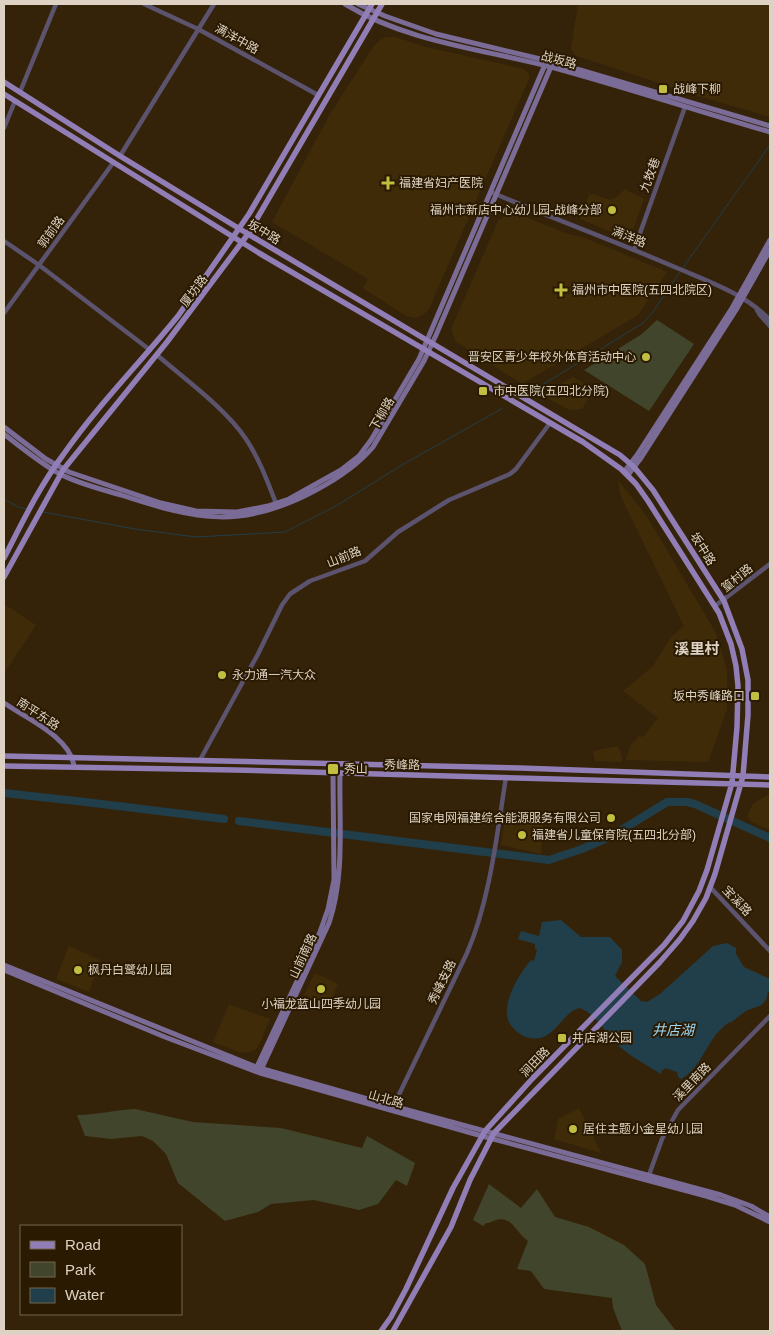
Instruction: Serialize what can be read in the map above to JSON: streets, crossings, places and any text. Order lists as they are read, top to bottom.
{
  "streets": {
    "main road": [
      "战坂路",
      "坂中路",
      "厦坊路",
      "下柳路",
      "南平东路",
      "秀峰路",
      "山前南路",
      "涧田路",
      "山北路"
    ],
    "street": [
      "满洋中路",
      "九牧巷",
      "郭前路",
      "满洋路",
      "山前路",
      "篁村路",
      "宝溪路",
      "秀峰支路",
      "溪里南路"
    ]
  },
  "crossings": [
    ["满洋中路", "厦坊路"],
    ["战坂路", "九牧巷"],
    ["战坂路", "厦坊路"],
    ["战坂路", "下柳路"],
    ["九牧巷", "满洋路"],
    ["郭前路", "坂中路"],
    ["坂中路", "厦坊路"],
    ["坂中路", "下柳路"],
    ["坂中路", "山前路"],
    ["坂中路", "篁村路"],
    ["坂中路", "秀峰路"],
    ["坂中路", "涧田路"],
    ["满洋路", "下柳路"],
    ["厦坊路", "下柳路"],
    ["山前路", "秀峰路"],
    ["南平东路", "秀峰路"],
    ["秀峰路", "山前南路"],
    ["秀峰路", "秀峰支路"],
    ["秀峰路", "涧田路"],
    ["宝溪路", "涧田路"],
    ["山前南路", "山北路"],
    ["秀峰支路", "山北路"],
    ["涧田路", "山北路"],
    ["溪里南路", "山北路"]
  ],
  "districts": ["溪里村"],
  "water": ["井店湖"],
  "places": {
    "transit": [
      "战峰下柳",
      "市中医院(五四北分院)",
      "坂中秀峰路口",
      "秀山",
      "井店湖公园"
    ],
    "health": ["福建省妇产医院", "福州市中医院(五四北院区)"],
    "other": [
      "福州市新店中心幼儿园-战峰分部",
      "晋安区青少年校外体育活动中心",
      "永力通一汽大众",
      "国家电网福建综合能源服务有限公司",
      "福建省儿童保育院(五四北分部)",
      "枫丹白鹭幼儿园",
      "小福龙蓝山四季幼儿园",
      "居住主题小金星幼儿园"
    ]
  },
  "legend": ["Road", "Park", "Water"]
}
